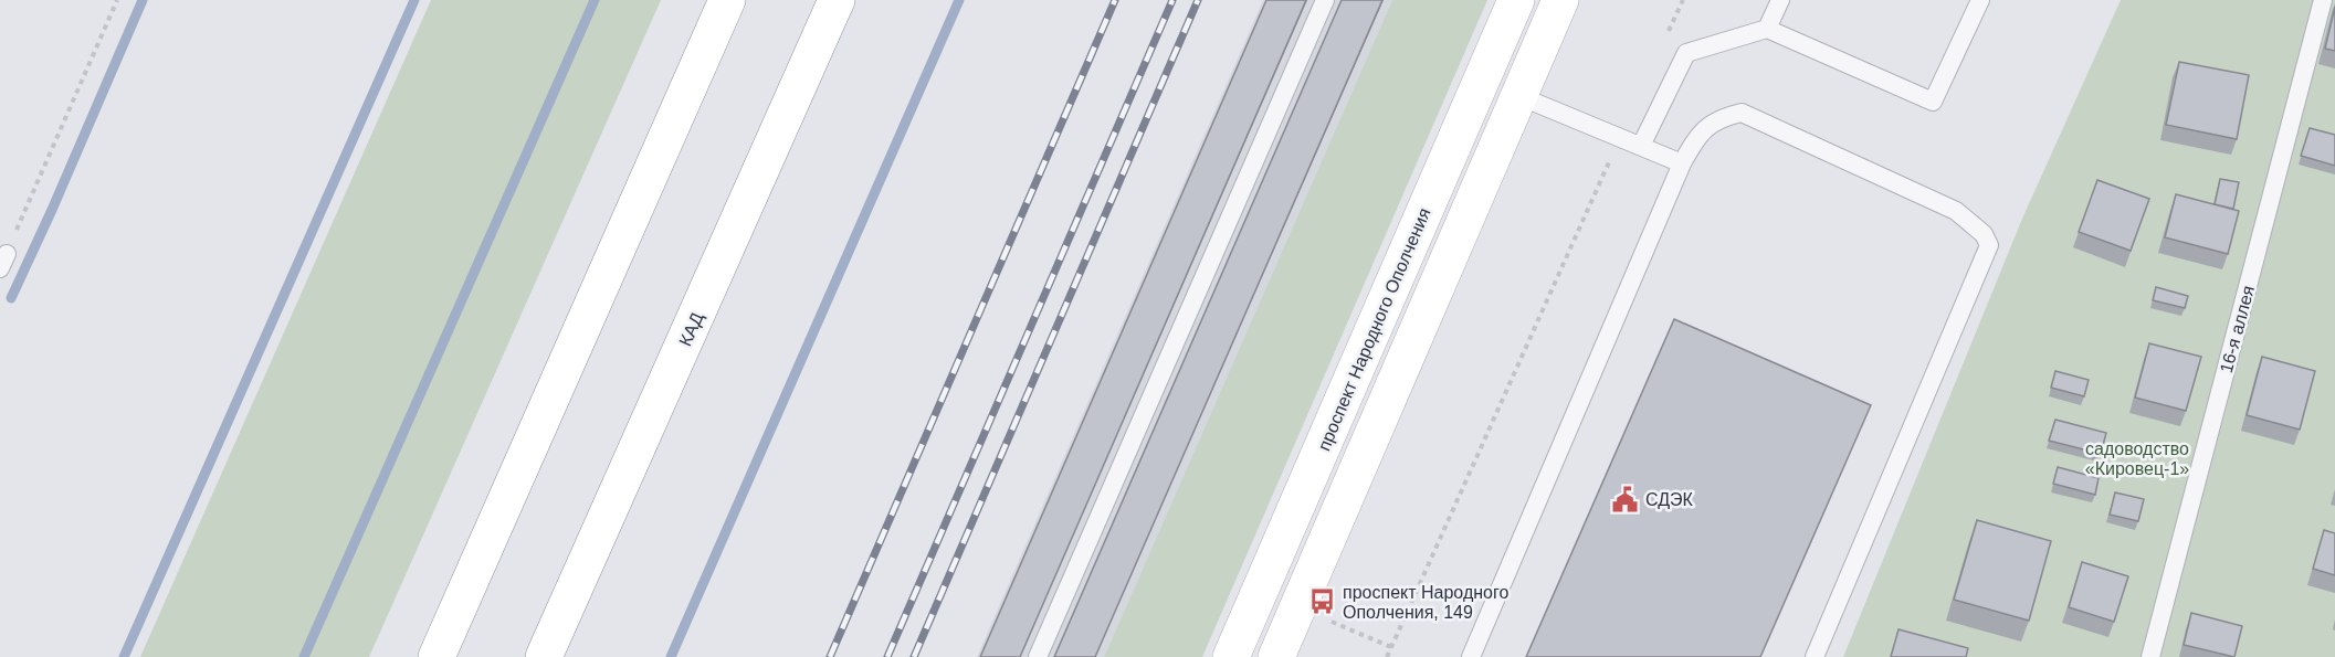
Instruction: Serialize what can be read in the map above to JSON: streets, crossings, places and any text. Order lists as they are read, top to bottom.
{
  "streets": {
    "main road": ["КАД", "проспект Народного Ополчения"],
    "lane": ["16-я аллея"]
  },
  "parks": ["садоводство «Кировец-1»"],
  "places": {
    "public building": ["СДЭК"],
    "bus stop": ["проспект Народного Ополчения, 149"]
  }
}
